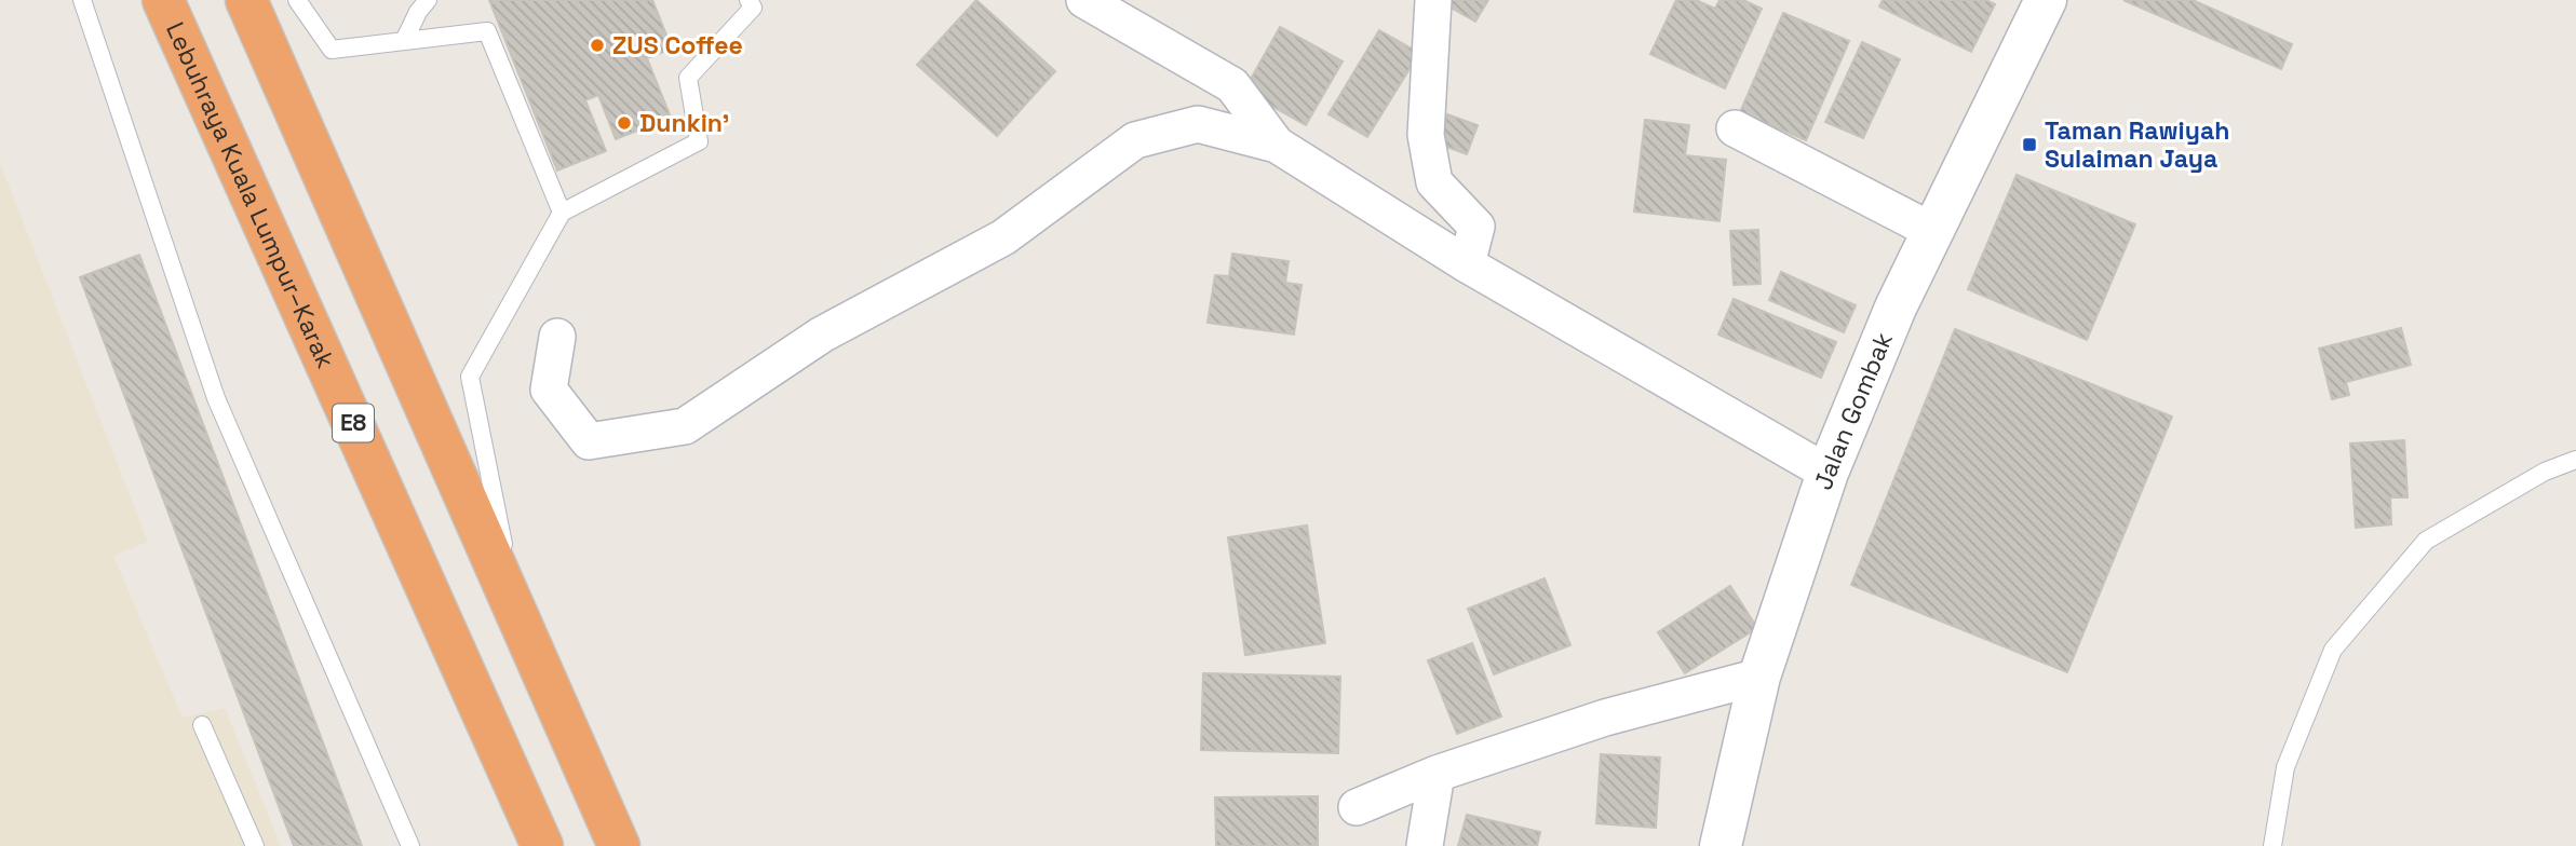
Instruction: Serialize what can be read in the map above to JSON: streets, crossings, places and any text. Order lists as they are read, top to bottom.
{
  "streets": {
    "highway": ["Lebuhraya Kuala Lumpur–Karak", "E8"],
    "main road": ["Jalan Gombak"]
  },
  "places": {
    "other": ["ZUS Coffee", "Dunkin'"],
    "transit": ["Taman Rawiyah Sulaiman Jaya"]
  }
}
